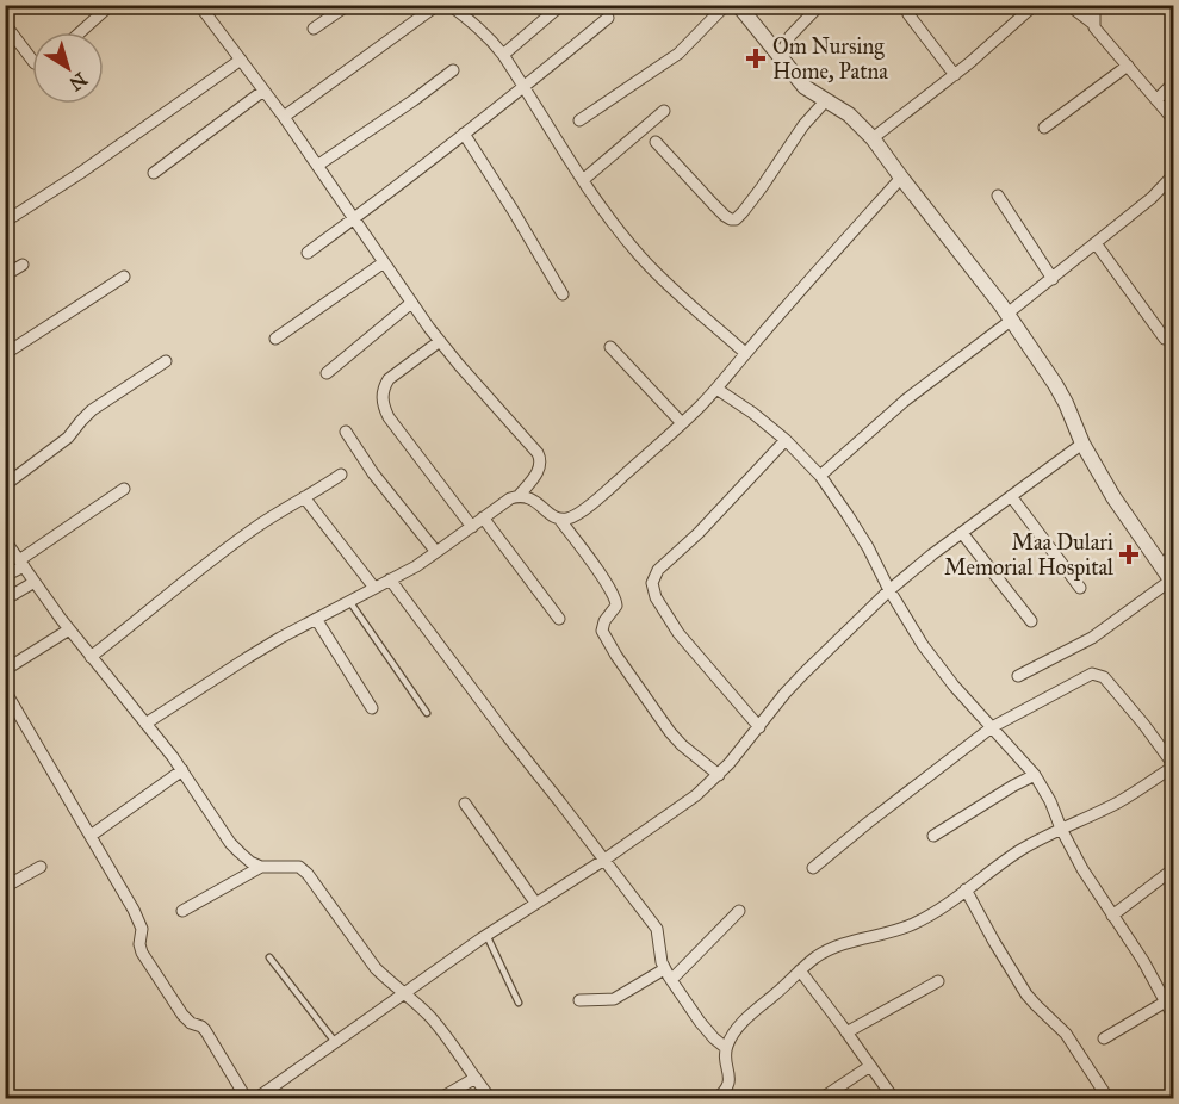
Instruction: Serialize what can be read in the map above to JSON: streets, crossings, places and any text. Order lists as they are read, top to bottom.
{
  "places": {
    "health": ["Om Nursing Home, Patna", "Maa Dulari Memorial Hospital"]
  },
  "north": "bottom right"
}
